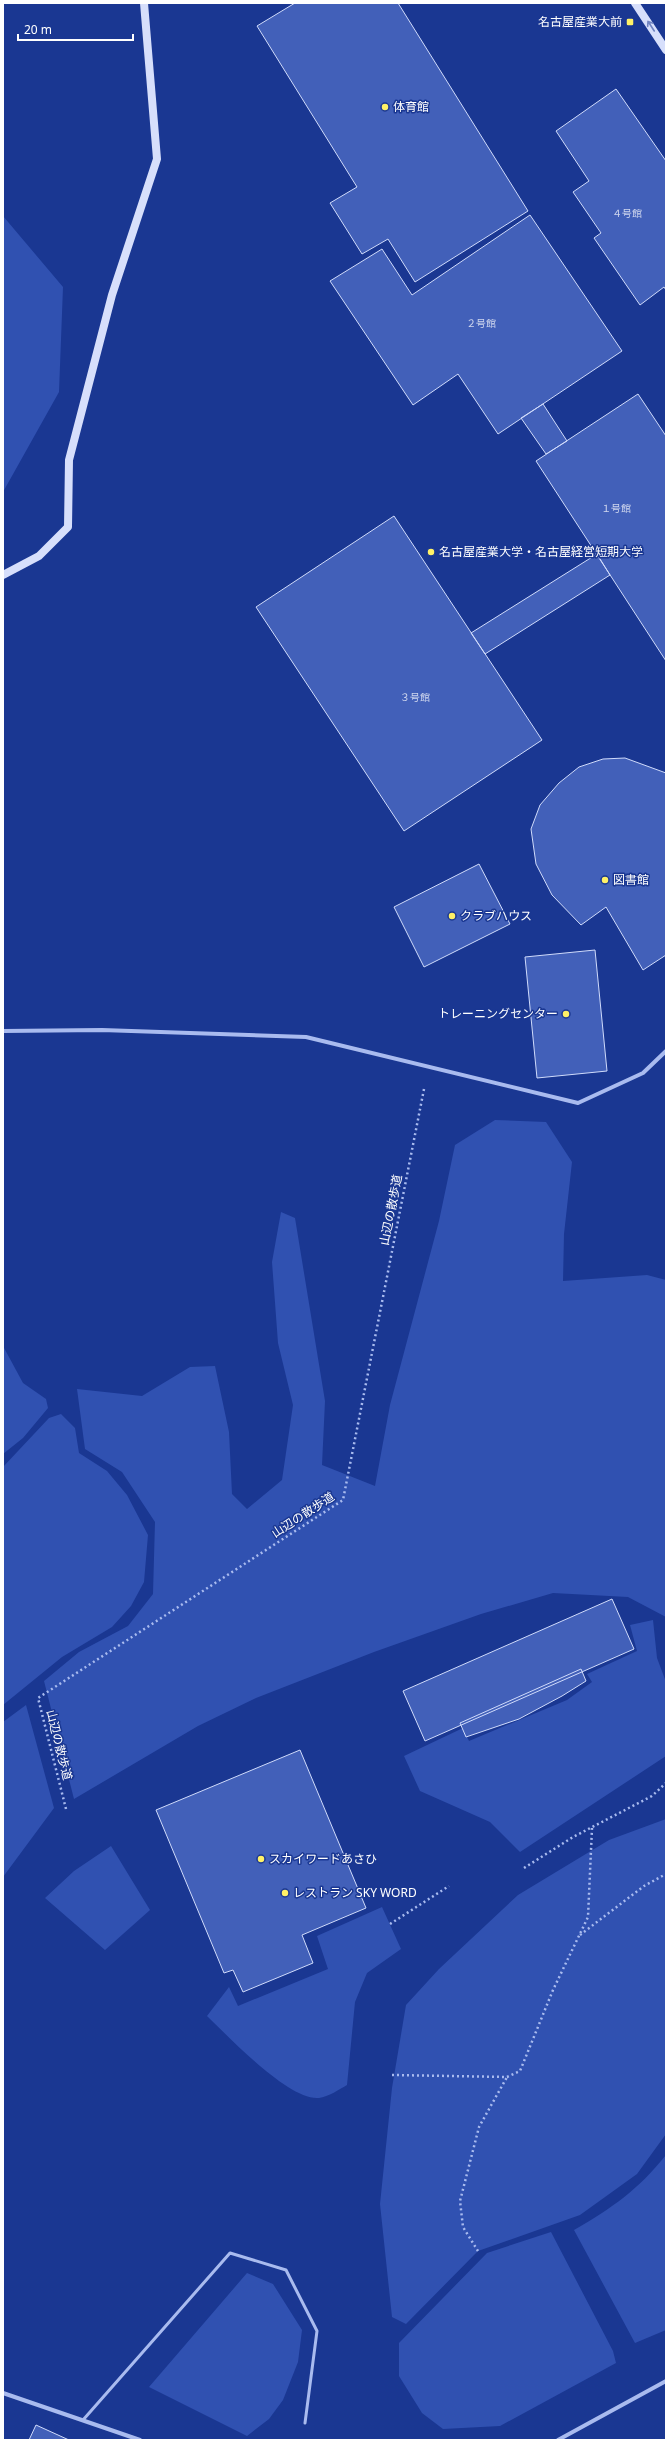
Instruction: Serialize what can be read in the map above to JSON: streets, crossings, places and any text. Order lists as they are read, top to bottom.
{
  "streets": {
    "path": ["山辺の散歩道"]
  },
  "places": {
    "transit": ["名古屋産業大前"],
    "other": [
      "体育館",
      "名古屋産業大学・名古屋経営短期大学",
      "図書館",
      "クラブハウス",
      "トレーニングセンター",
      "スカイワードあさひ",
      "レストラン SKY WORD"
    ]
  },
  "house_numbers": [
    "４号館",
    "２号館",
    "１号館",
    "３号館"
  ],
  "scale_bar": "20 m"
}
